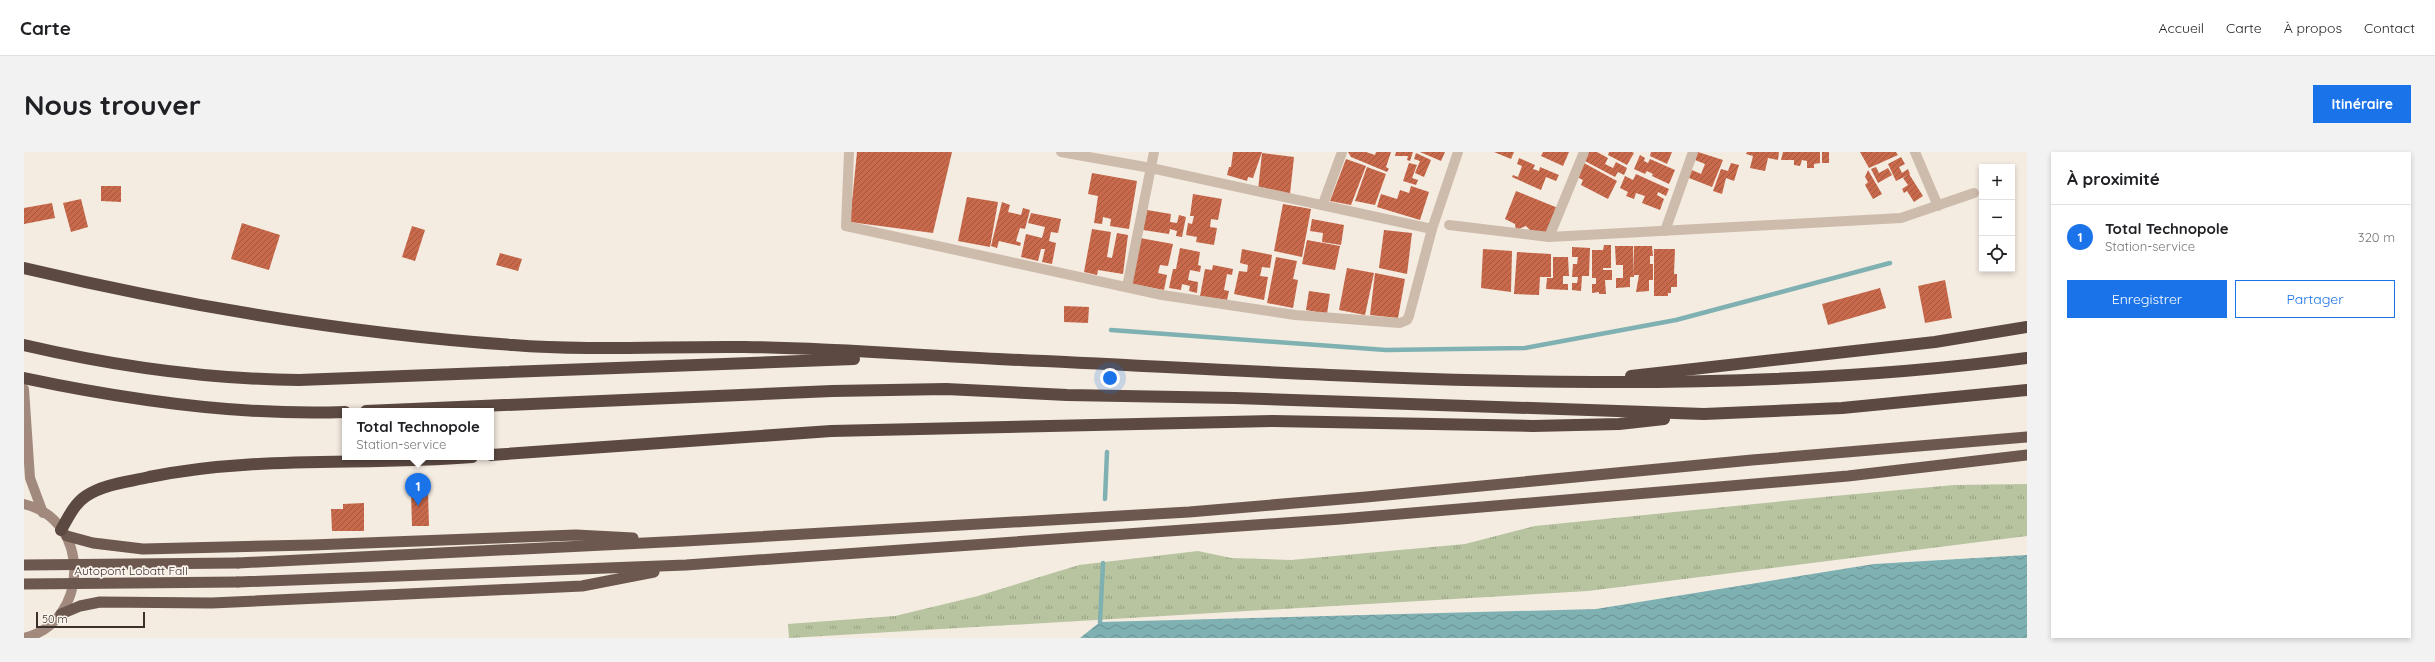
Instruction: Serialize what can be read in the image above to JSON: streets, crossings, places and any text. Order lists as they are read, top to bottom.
{
  "streets": {
    "highway": ["Autopont Lobatt Fall"]
  },
  "scale_bar": "50 m",
  "page": {
    "header": "Carte",
    "nav": [
      "Accueil",
      "Carte",
      "À propos",
      "Contact"
    ],
    "buttons": [
      "Itinéraire",
      ["Enregistrer", "Partager"]
    ],
    "title": "Nous trouver",
    "heading": "À proximité",
    "map_buttons": ["+", "−"],
    "list": [
      {
        "mark": "1",
        "name": "Total Technopole",
        "note": "Station-service",
        "value": "320 m"
      }
    ],
    "popup": ["Total Technopole", "Station-service"],
    "pins": "1",
    "scale": "50 m"
  }
}
